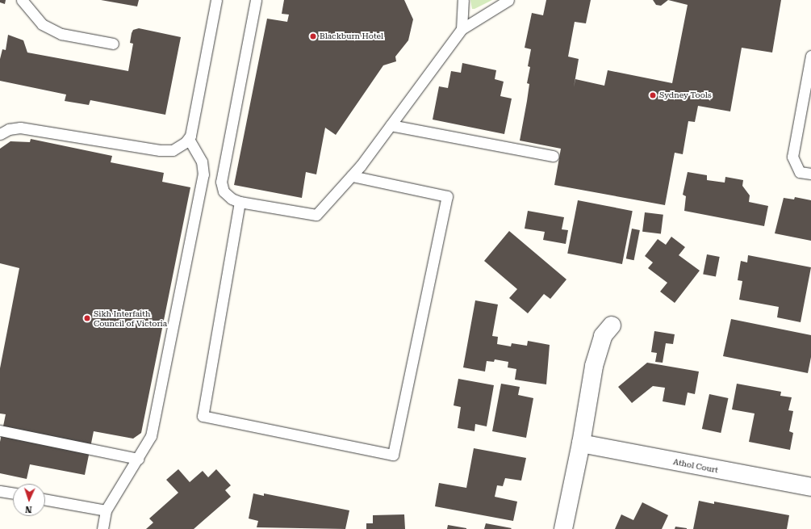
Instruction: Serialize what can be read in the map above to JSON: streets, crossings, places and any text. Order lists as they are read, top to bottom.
{
  "streets": {
    "street": ["Athol Court"]
  },
  "places": ["Blackburn Hotel", "Sydney Tools", "Sikh Interfaith Council of Victoria"],
  "north": "bottom"
}
